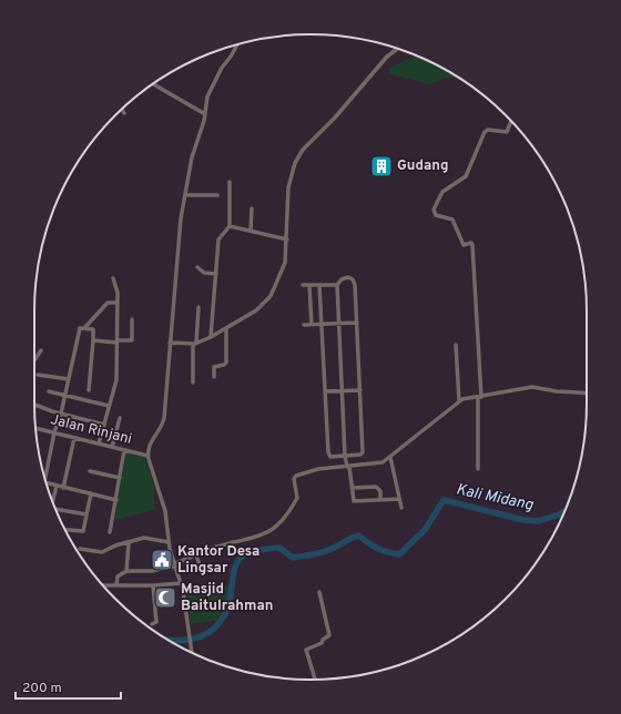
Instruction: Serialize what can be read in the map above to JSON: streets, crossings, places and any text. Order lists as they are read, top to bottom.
{
  "streets": {
    "street": ["Jalan Rinjani"]
  },
  "water": ["Kali Midang"],
  "places": {
    "building": ["Gudang"],
    "public building": ["Kantor Desa Lingsar"],
    "mosque": ["Masjid Baitulrahman"]
  },
  "scale_bar": "200 m"
}
